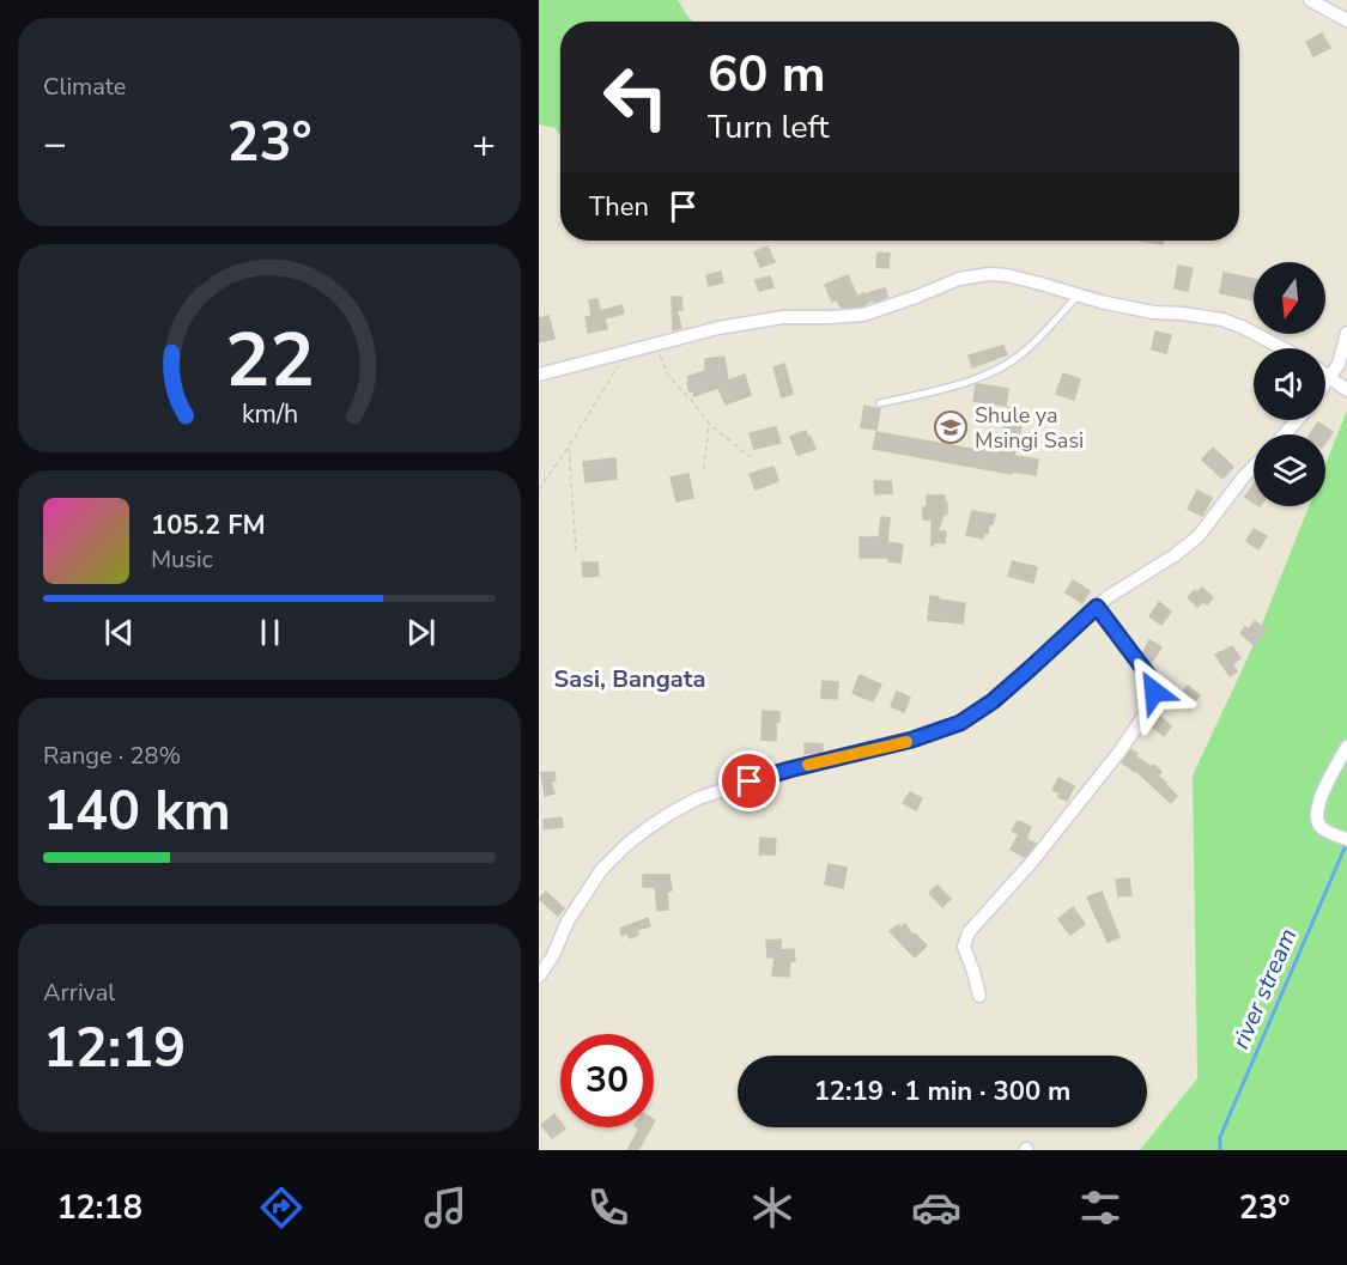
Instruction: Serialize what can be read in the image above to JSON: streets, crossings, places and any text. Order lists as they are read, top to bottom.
{
  "districts": ["Sasi, Bangata"],
  "water": ["river stream"],
  "places": {
    "school or university": ["Shule ya Msingi Sasi"]
  },
  "north": "bottom",
  "page": {
    "tile": [
      "Climate",
      ["Range · 28%", "140 km"],
      ["Arrival", "12:19"]
    ],
    "turn": ["60 m", "Turn left"],
    "heat": ["−", "23°", "+"],
    "then": "Then",
    "song": ["105.2 FM", "Music"],
    "limit": "30",
    "trip": "12:19 · 1 min · 300 m",
    "tabs": ["12:18", "23°"],
    "gauge": ["22", "km/h"]
  }
}
